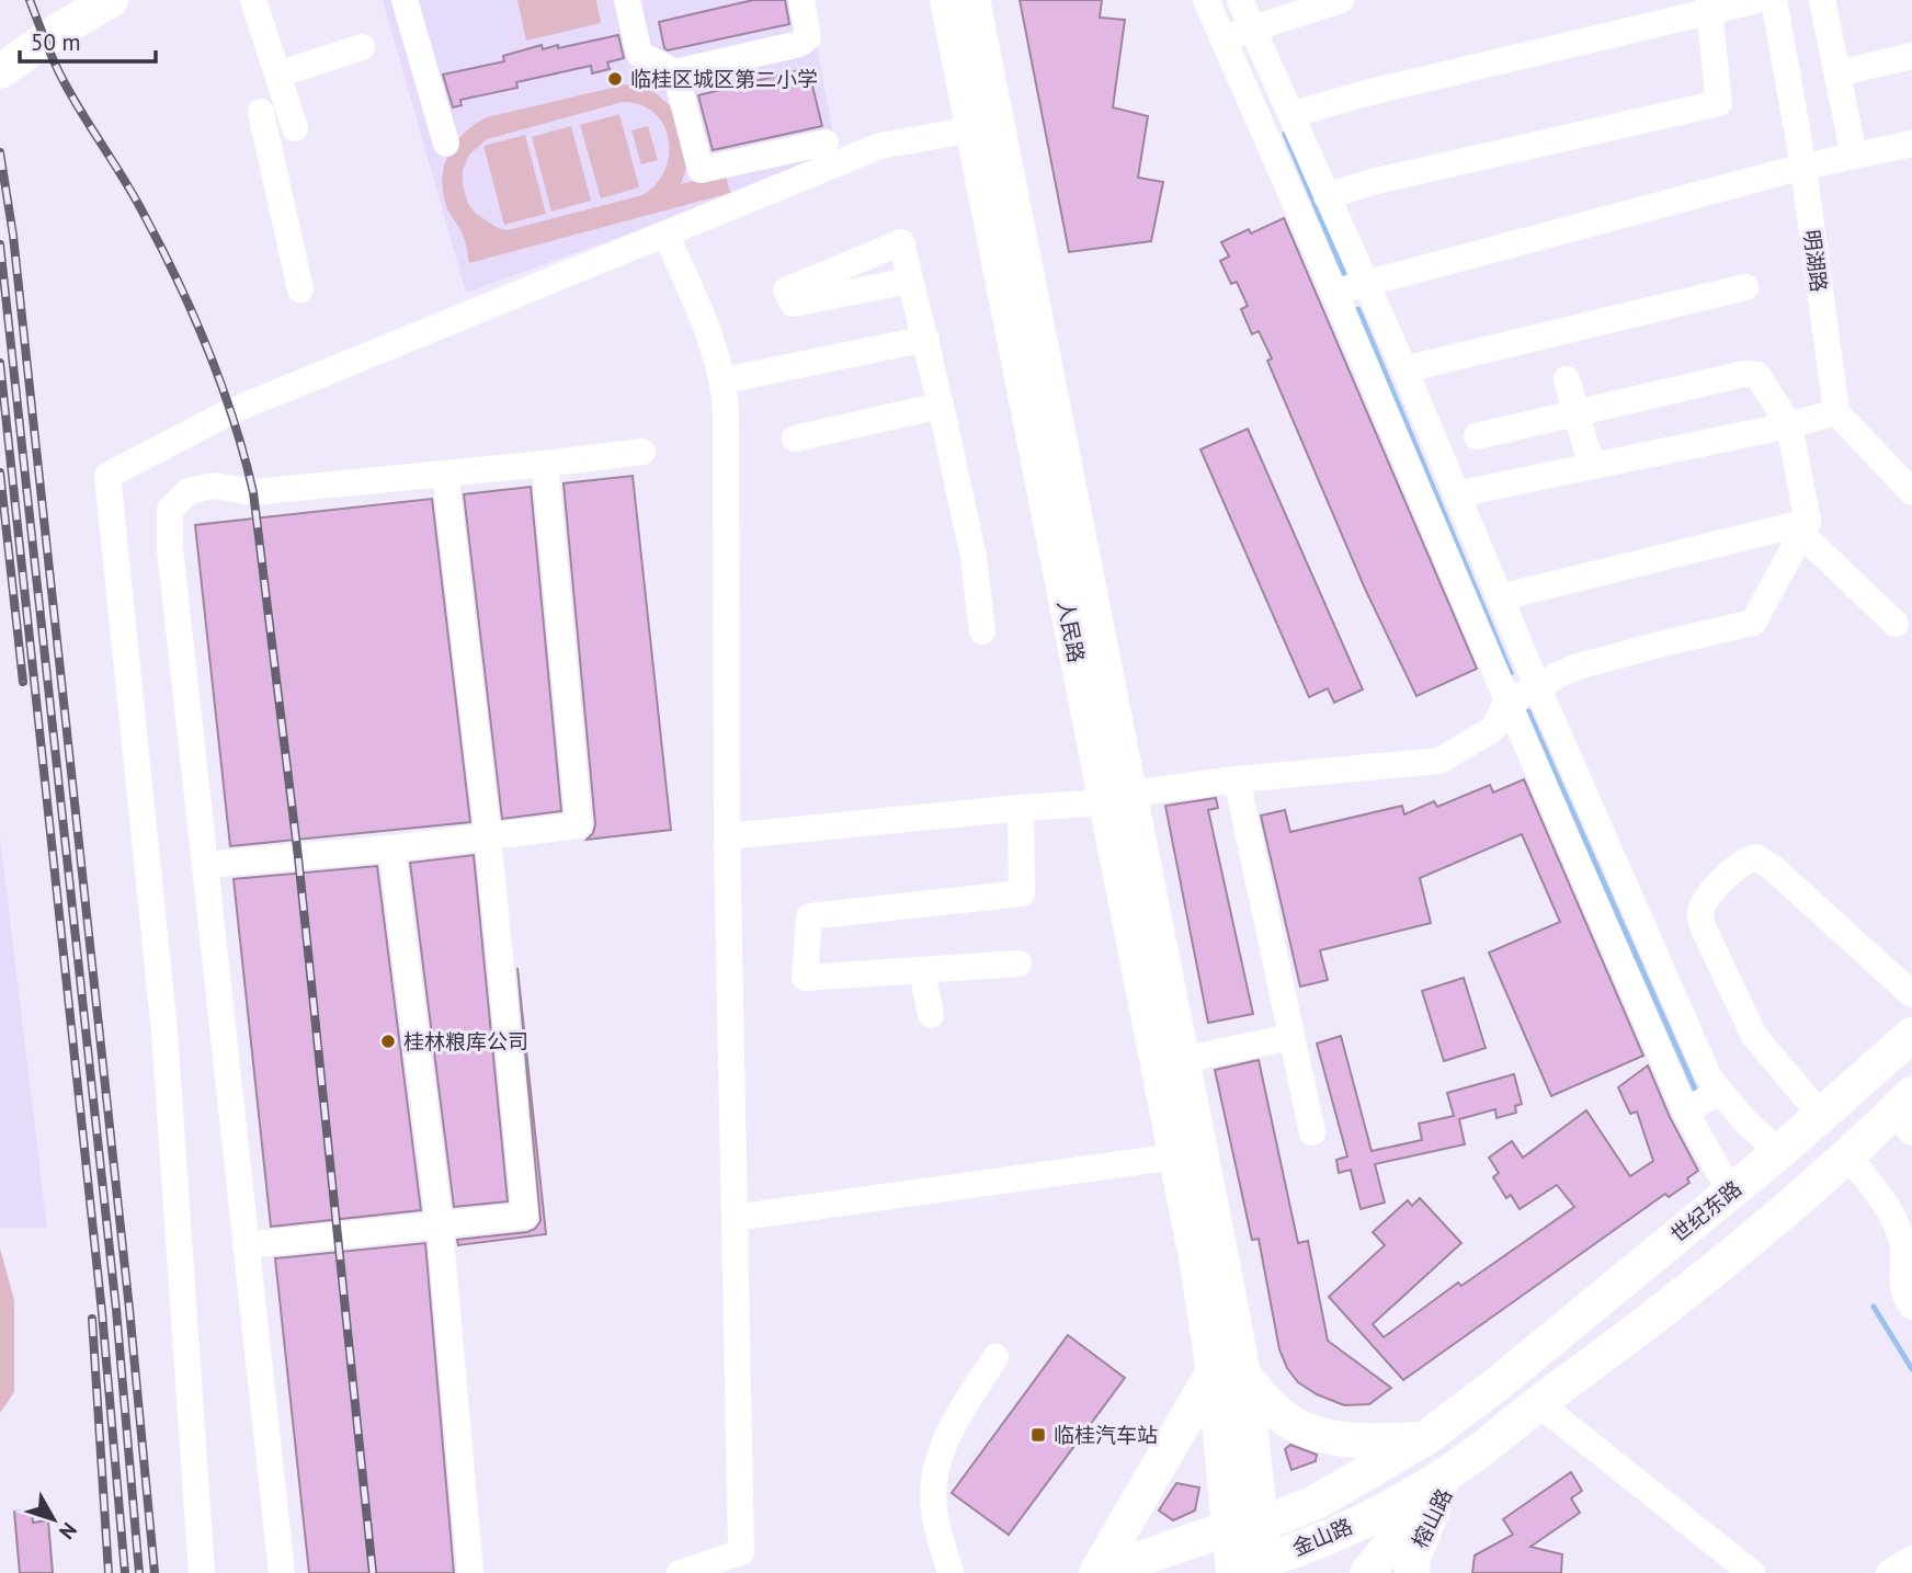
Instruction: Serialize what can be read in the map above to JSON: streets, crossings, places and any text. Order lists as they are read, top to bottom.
{
  "streets": {
    "main road": [
      "人民路",
      "世纪东路",
      "榕山路",
      "金山路"
    ],
    "street": ["明湖路"]
  },
  "crossings": [
    ["榕山路", "金山路"]
  ],
  "places": {
    "other": ["临桂区城区第二小学", "桂林粮库公司"],
    "transit": ["临桂汽车站"]
  },
  "scale_bar": "50 m",
  "north": "bottom right"
}
